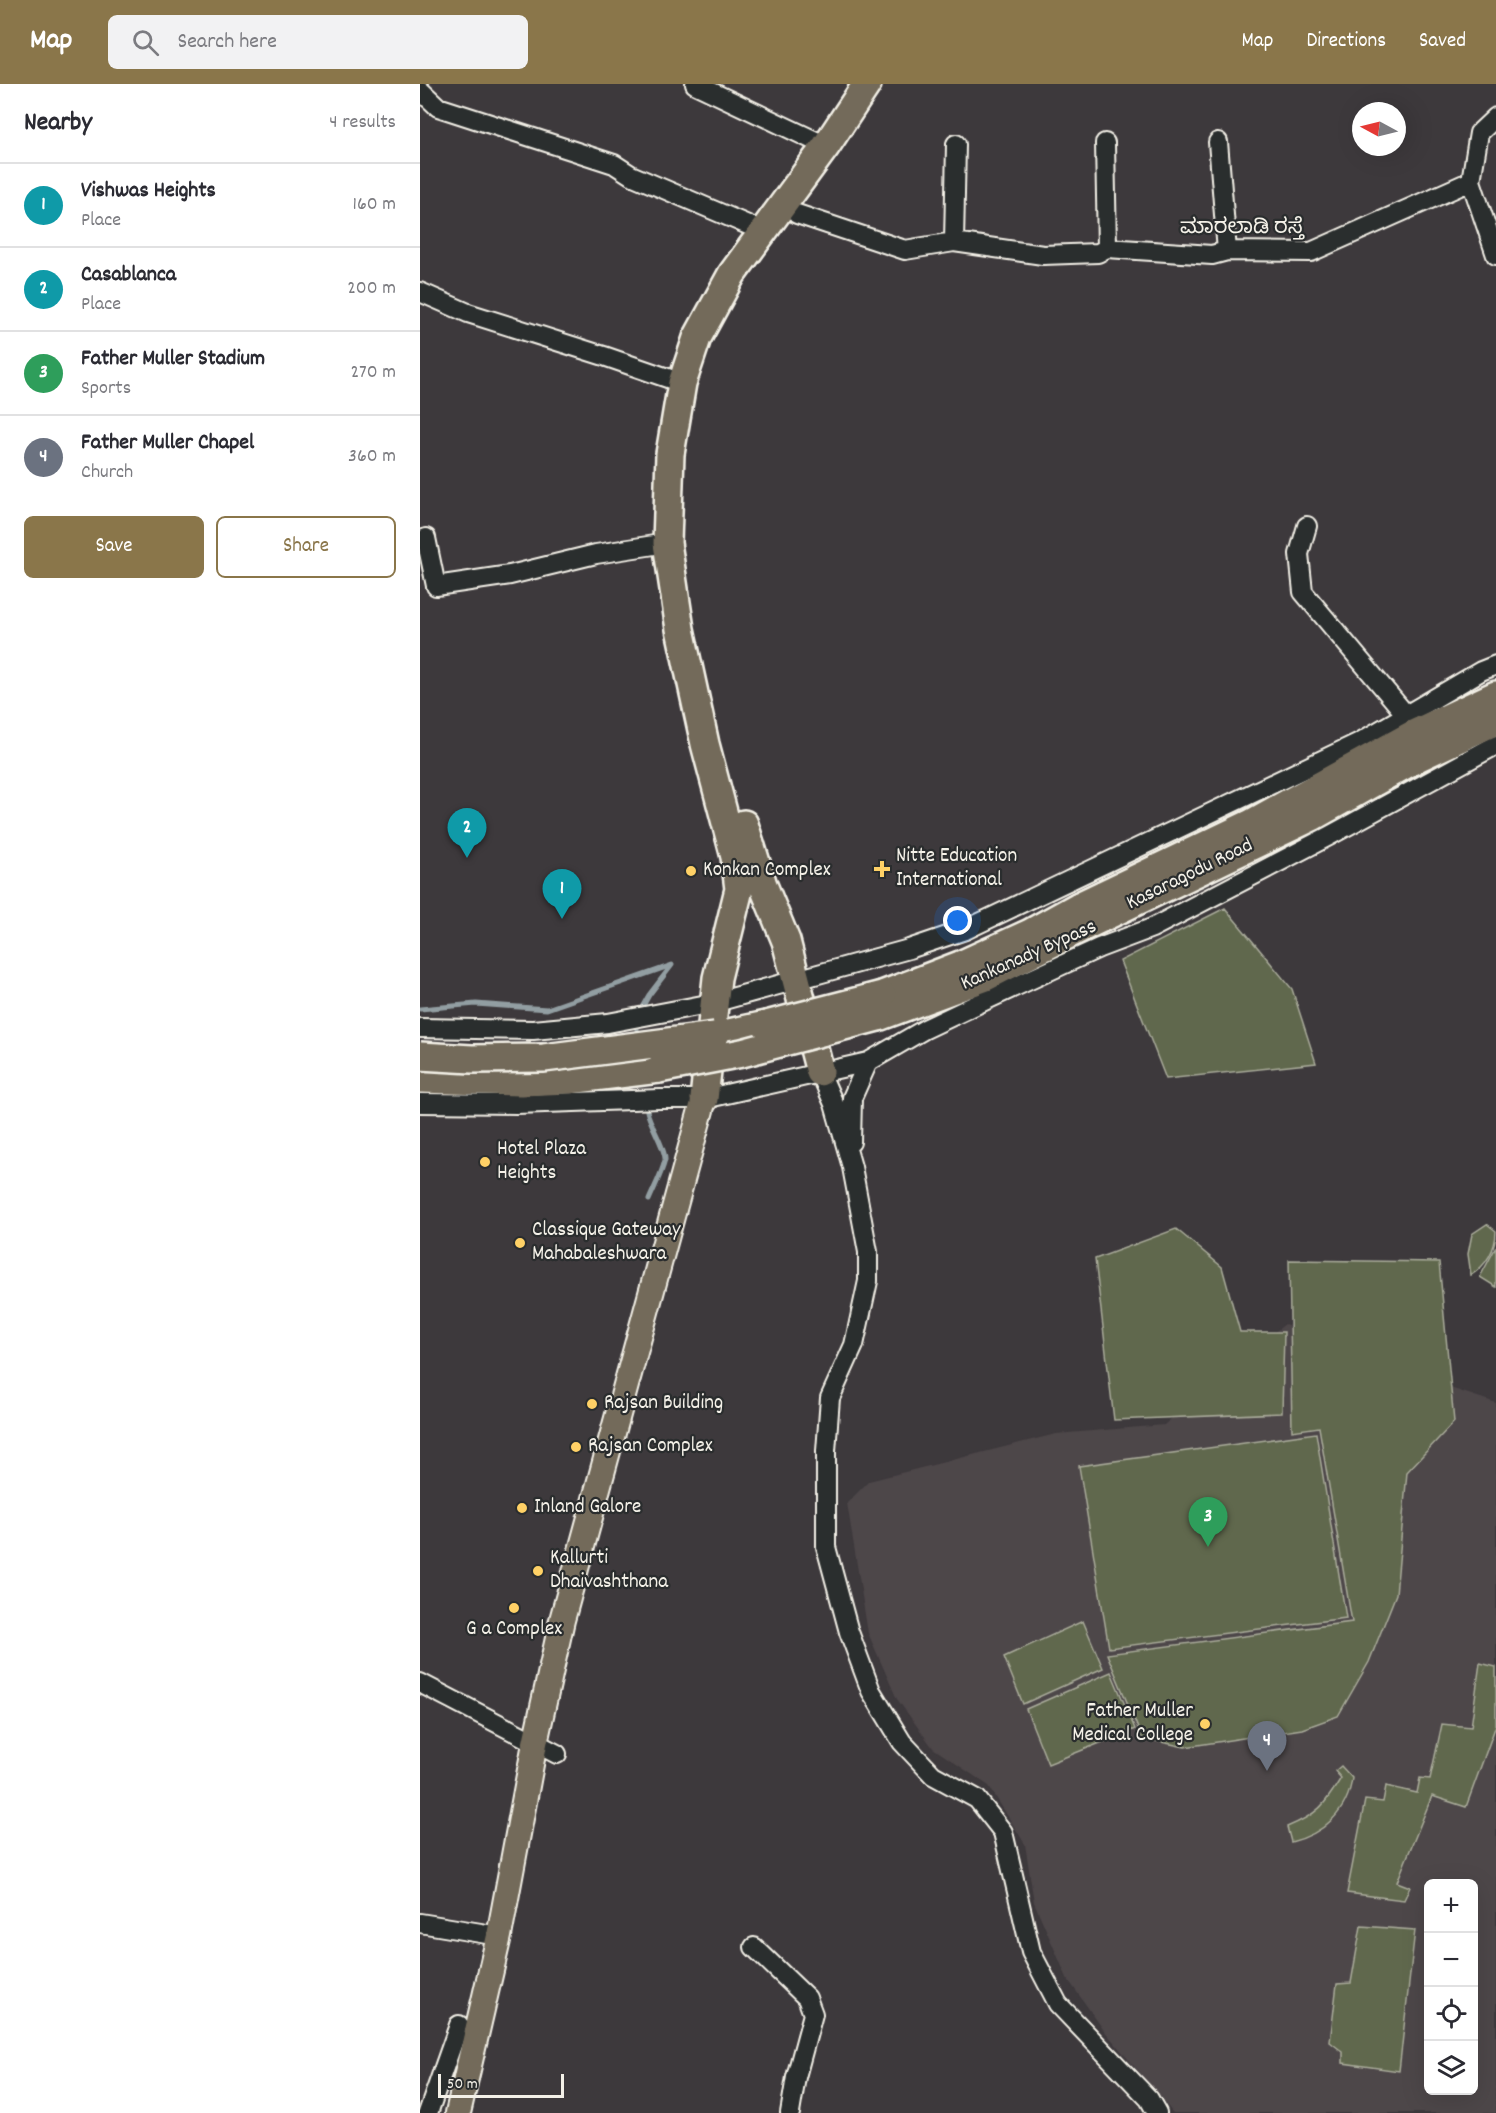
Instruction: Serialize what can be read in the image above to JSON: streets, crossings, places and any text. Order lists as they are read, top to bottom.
{
  "streets": {
    "highway": ["Kasaragodu Road"],
    "street": ["ಮಾರಲಾಡಿ ರಸ್ತೆ", "Kankanady Bypass"]
  },
  "places": {
    "health": ["Nitte Education International"],
    "other": [
      "Konkan Complex",
      "Hotel Plaza Heights",
      "Classique Gateway Mahabaleshwara",
      "Rajsan Building",
      "Rajsan Complex",
      "Inland Galore",
      "Kallurti Dhaivashthana",
      "G a Complex",
      "Father Muller Medical College"
    ]
  },
  "scale_bar": "50 m",
  "north": "left",
  "page": {
    "header": "Map",
    "search": "Search here",
    "nav": ["Map", "Directions", "Saved"],
    "heading": ["Nearby", "4 results"],
    "list": [
      {
        "mark": "1",
        "name": "Vishwas Heights",
        "note": "Place",
        "value": "160 m"
      },
      {
        "mark": "2",
        "name": "Casablanca",
        "note": "Place",
        "value": "200 m"
      },
      {
        "mark": "3",
        "name": "Father Muller Stadium",
        "note": "Sports",
        "value": "270 m"
      },
      {
        "mark": "4",
        "name": "Father Muller Chapel",
        "note": "Church",
        "value": "360 m"
      }
    ],
    "buttons": ["Save", "Share"],
    "pins": [
      "2",
      "1",
      "3",
      "4"
    ],
    "map_buttons": ["+", "−"],
    "scale": "50 m"
  }
}
